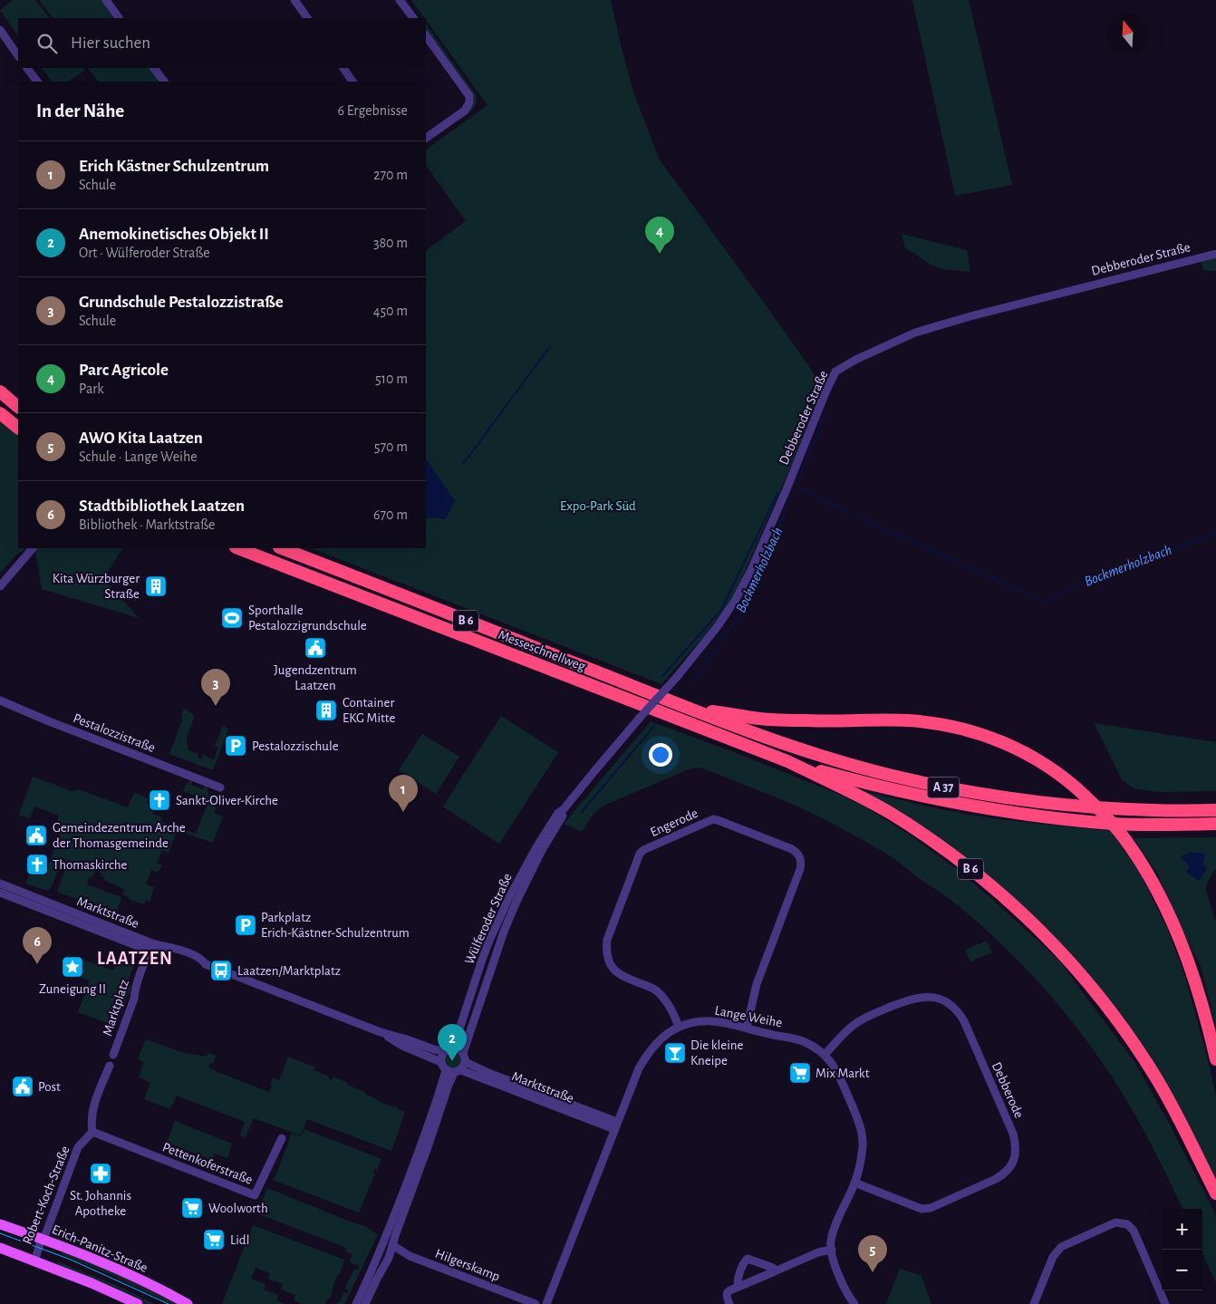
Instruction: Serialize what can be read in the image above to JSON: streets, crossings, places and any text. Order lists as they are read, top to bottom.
{
  "streets": {
    "highway": ["B 6", "Messeschnellweg", "A 37"],
    "main road": ["Erich-Panitz-Straße"],
    "street": [
      "Debberoder Straße",
      "Pestalozzistraße",
      "Engerode",
      "Marktstraße",
      "Wülferoder Straße",
      "Marktplatz",
      "Lange Weihe",
      "Debberode",
      "Pettenkoferstraße",
      "Robert-Koch-Straße",
      "Hilgerskamp"
    ]
  },
  "crossings": [
    ["Debberoder Straße", "Wülferoder Straße"],
    ["B 6", "Messeschnellweg"],
    ["B 6", "A 37"],
    ["Messeschnellweg", "A 37"],
    ["Engerode", "Lange Weihe"],
    ["Marktstraße", "Wülferoder Straße"],
    ["Marktstraße", "Marktplatz"],
    ["Marktstraße", "Lange Weihe"],
    ["Lange Weihe", "Debberode"],
    ["Pettenkoferstraße", "Robert-Koch-Straße"],
    ["Robert-Koch-Straße", "Erich-Panitz-Straße"]
  ],
  "districts": ["LAATZEN"],
  "water": ["Bockmerholzbach"],
  "parks": ["Expo-Park Süd"],
  "places": {
    "building": ["Kita Würzburger Straße", "Container EKG Mitte"],
    "sports": ["Sporthalle Pestalozzigrundschule"],
    "public building": ["Jugendzentrum Laatzen", "Gemeindezentrum Arche der Thomasgemeinde", "Post"],
    "parking": ["Pestalozzischule", "Parkplatz Erich-Kästner-Schulzentrum"],
    "church": ["Sankt-Oliver-Kirche", "Thomaskirche"],
    "place": ["Zuneigung II"],
    "bus stop": ["Laatzen/Marktplatz"],
    "bar": ["Die kleine Kneipe"],
    "supermarket": ["Mix Markt", "Woolworth", "Lidl"],
    "pharmacy": ["St. Johannis Apotheke"]
  },
  "north": "top",
  "page": {
    "search": "Hier suchen",
    "heading": ["In der Nähe", "6 Ergebnisse"],
    "list": [
      {
        "mark": "1",
        "name": "Erich Kästner Schulzentrum",
        "note": "Schule",
        "value": "270 m"
      },
      {
        "mark": "2",
        "name": "Anemokinetisches Objekt II",
        "note": "Ort · Wülferoder Straße",
        "value": "380 m"
      },
      {
        "mark": "3",
        "name": "Grundschule Pestalozzistraße",
        "note": "Schule",
        "value": "450 m"
      },
      {
        "mark": "4",
        "name": "Parc Agricole",
        "note": "Park",
        "value": "510 m"
      },
      {
        "mark": "5",
        "name": "AWO Kita Laatzen",
        "note": "Schule · Lange Weihe",
        "value": "570 m"
      },
      {
        "mark": "6",
        "name": "Stadtbibliothek Laatzen",
        "note": "Bibliothek · Marktstraße",
        "value": "670 m"
      }
    ],
    "pins": [
      "4",
      "3",
      "1",
      "6",
      "2",
      "5"
    ],
    "map_buttons": ["+", "−"]
  }
}
